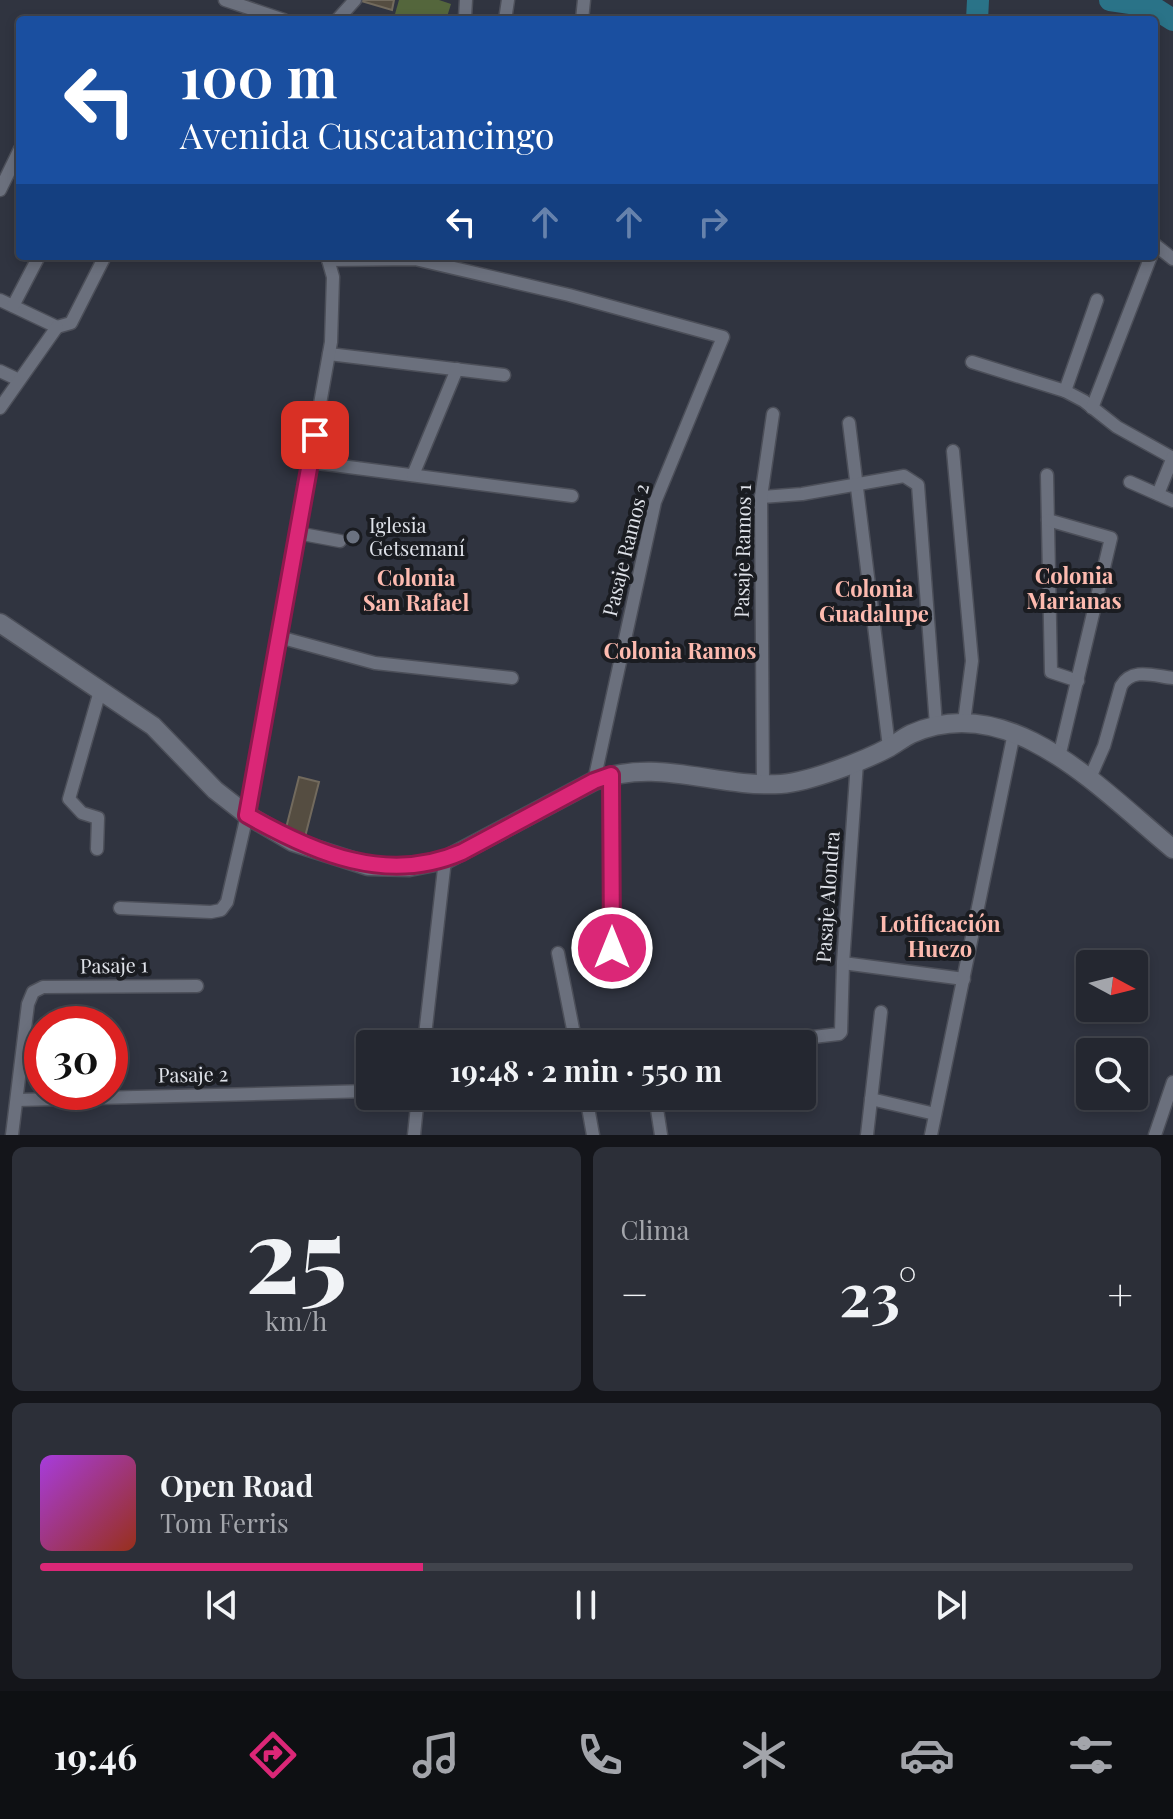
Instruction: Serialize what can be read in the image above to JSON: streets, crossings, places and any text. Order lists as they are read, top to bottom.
{
  "streets": {
    "street": [
      "Pasaje Ramos 2",
      "Pasaje Ramos 1",
      "Pasaje Alondra",
      "Pasaje 1",
      "Pasaje 2"
    ]
  },
  "crossings": [
    ["Pasaje 1", "Pasaje 2"]
  ],
  "districts": [
    "Colonia Marianas",
    "Colonia San Rafael",
    "Colonia Guadalupe",
    "Colonia Ramos",
    "Lotificación Huezo"
  ],
  "places": ["Iglesia Getsemaní"],
  "north": "right",
  "page": {
    "turn": ["100 m", "Avenida Cuscatancingo"],
    "limit": "30",
    "trip": "19:48 · 2 min · 550 m",
    "tile": [
      ["25", "km/h"],
      "Clima"
    ],
    "heat": ["−", "23°", "+"],
    "song": ["Open Road", "Tom Ferris"],
    "tabs": "19:46"
  }
}
